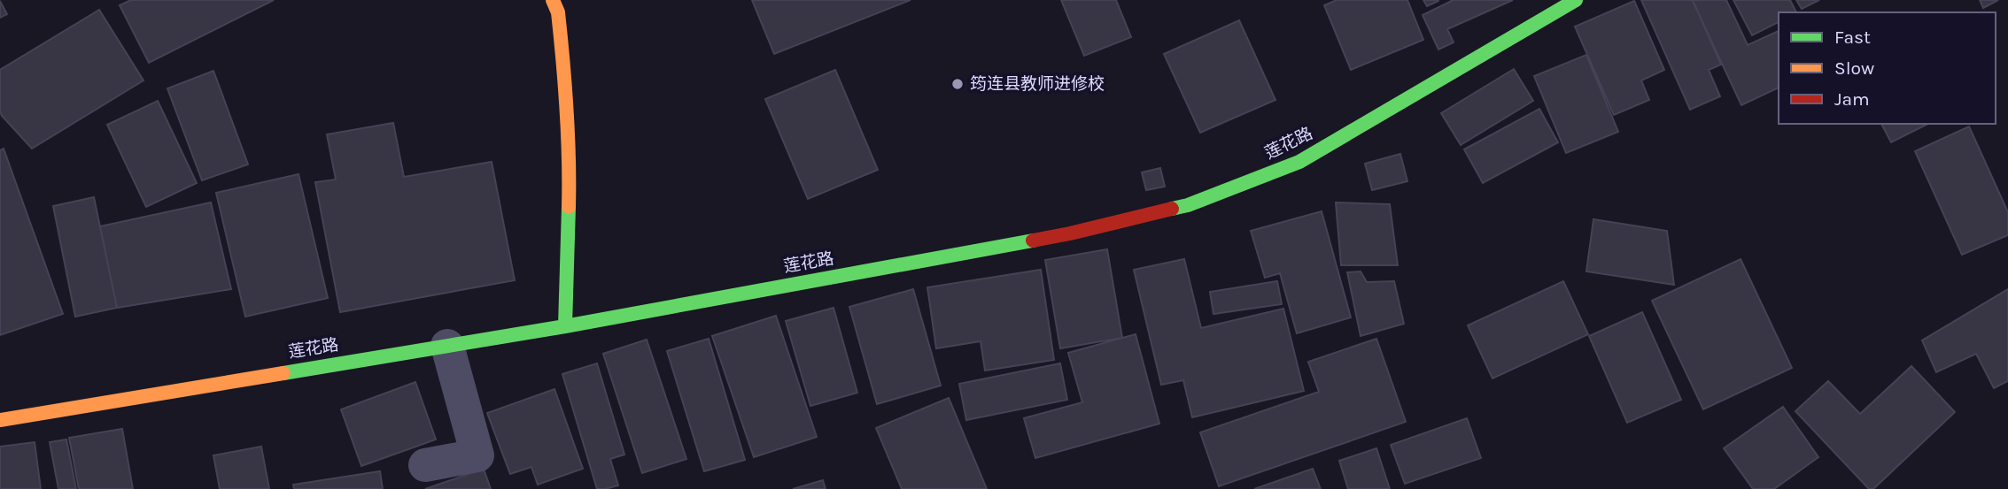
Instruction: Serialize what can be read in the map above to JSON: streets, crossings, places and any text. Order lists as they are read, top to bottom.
{
  "streets": {
    "main road": ["莲花路"]
  },
  "places": ["筠连县教师进修校"],
  "legend": ["Fast", "Slow", "Jam"]
}
